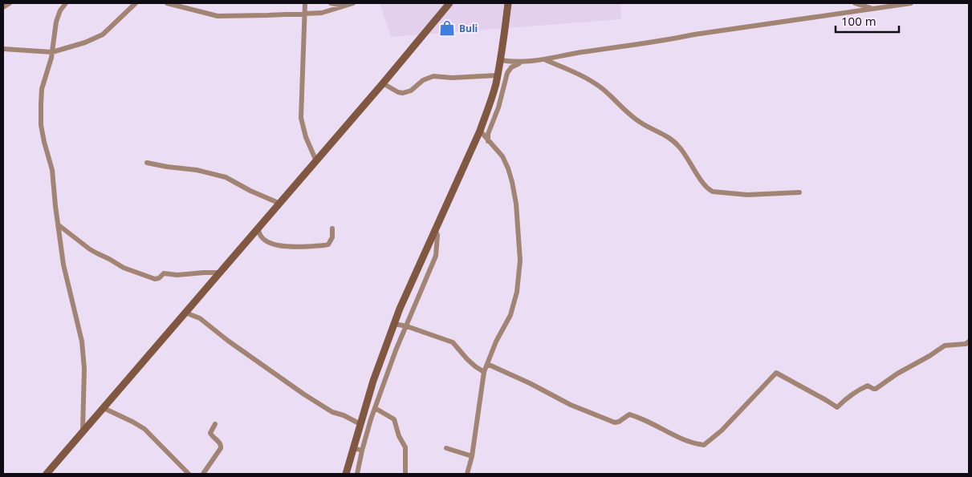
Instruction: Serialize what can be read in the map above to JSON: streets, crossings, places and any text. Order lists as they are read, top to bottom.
{
  "places": {
    "shop": ["Buli"]
  },
  "scale_bar": "100 m"
}
